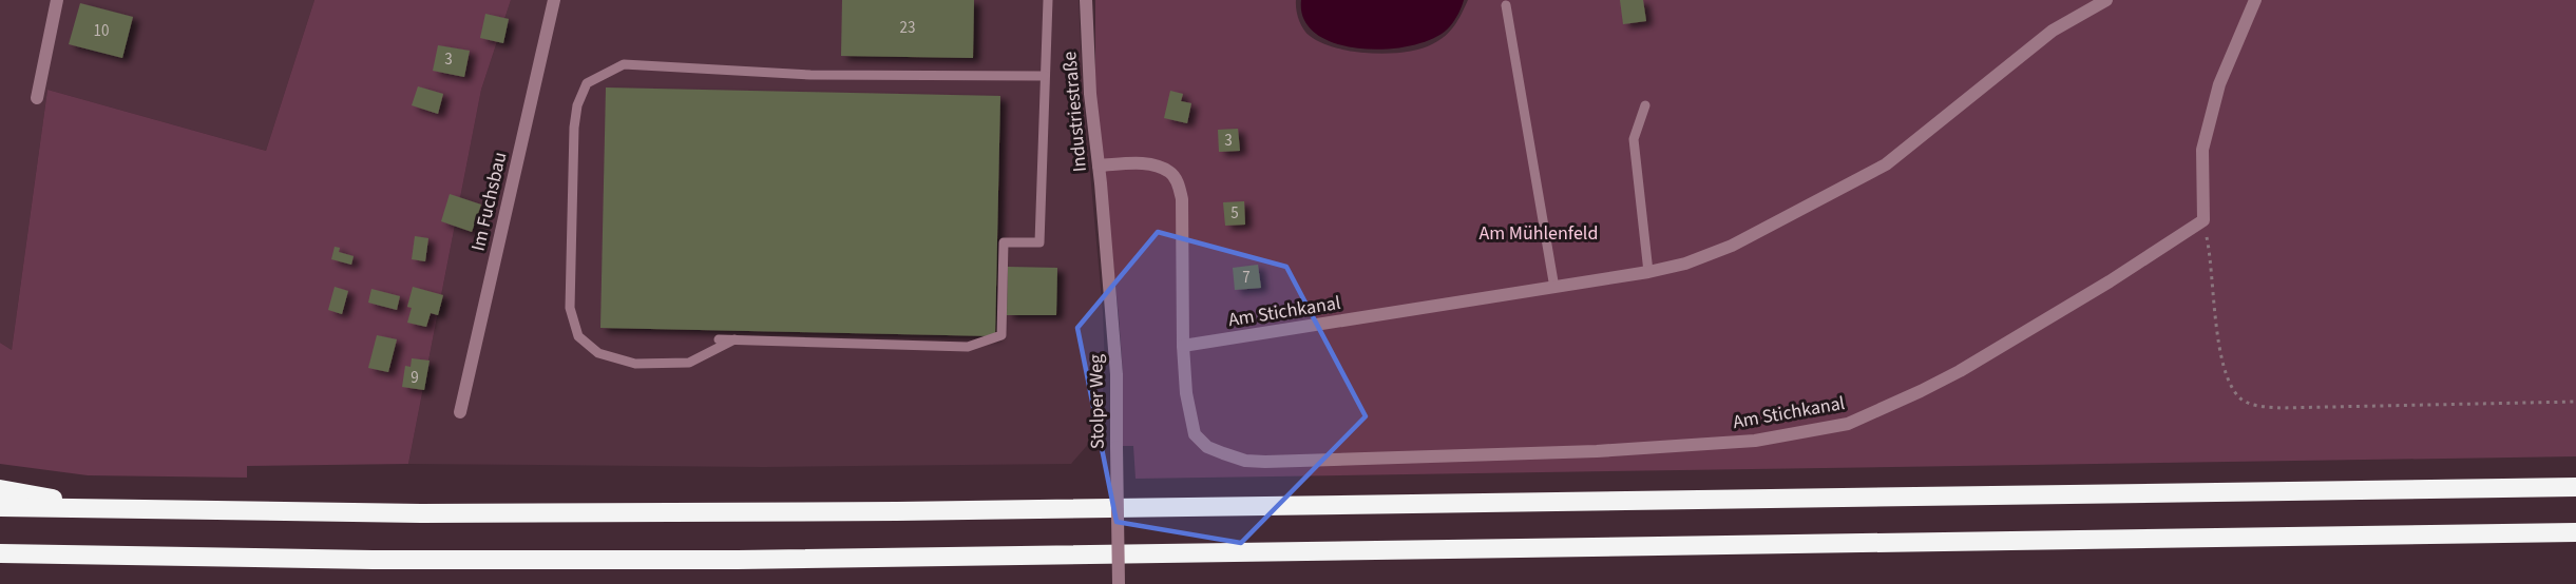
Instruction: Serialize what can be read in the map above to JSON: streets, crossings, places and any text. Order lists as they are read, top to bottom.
{
  "streets": {
    "street": [
      "Industriestraße",
      "Im Fuchsbau",
      "Am Stichkanal",
      "Stolper Weg"
    ]
  },
  "crossings": [
    ["Industriestraße", "Am Stichkanal"],
    ["Industriestraße", "Stolper Weg"]
  ],
  "parks": ["Am Mühlenfeld"],
  "house_numbers": [
    "23",
    "10",
    "3",
    "3",
    "5",
    "7",
    "9"
  ]
}
